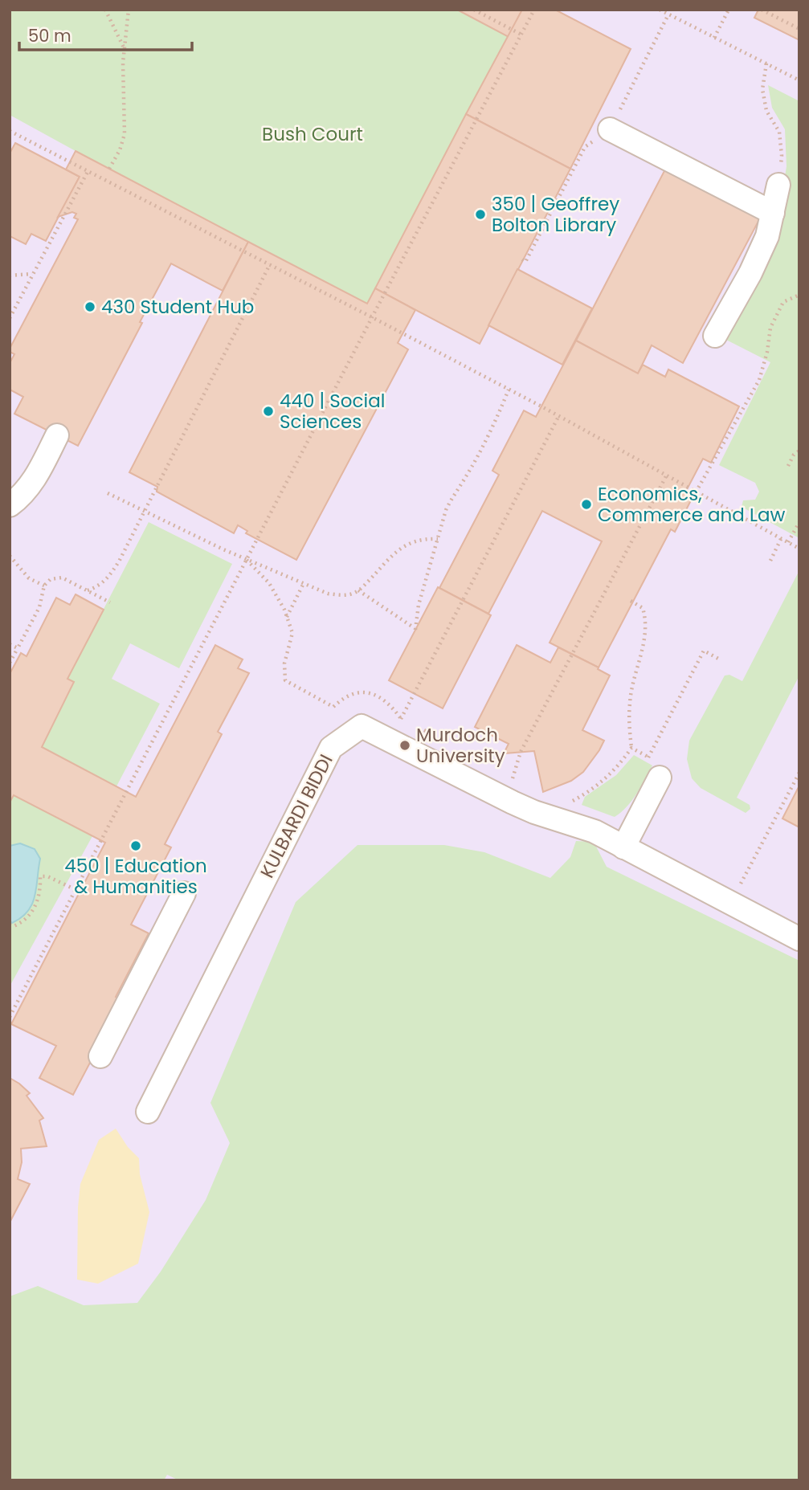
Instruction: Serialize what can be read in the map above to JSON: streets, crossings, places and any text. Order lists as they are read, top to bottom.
{
  "streets": {
    "street": ["KULBARDI BIDDI"]
  },
  "parks": ["Bush Court"],
  "places": [
    "350 | Geoffrey Bolton Library",
    "430 Student Hub",
    "440 | Social Sciences",
    "Economics, Commerce and Law",
    "Murdoch University",
    "450 | Education & Humanities"
  ],
  "scale_bar": "50 m"
}
